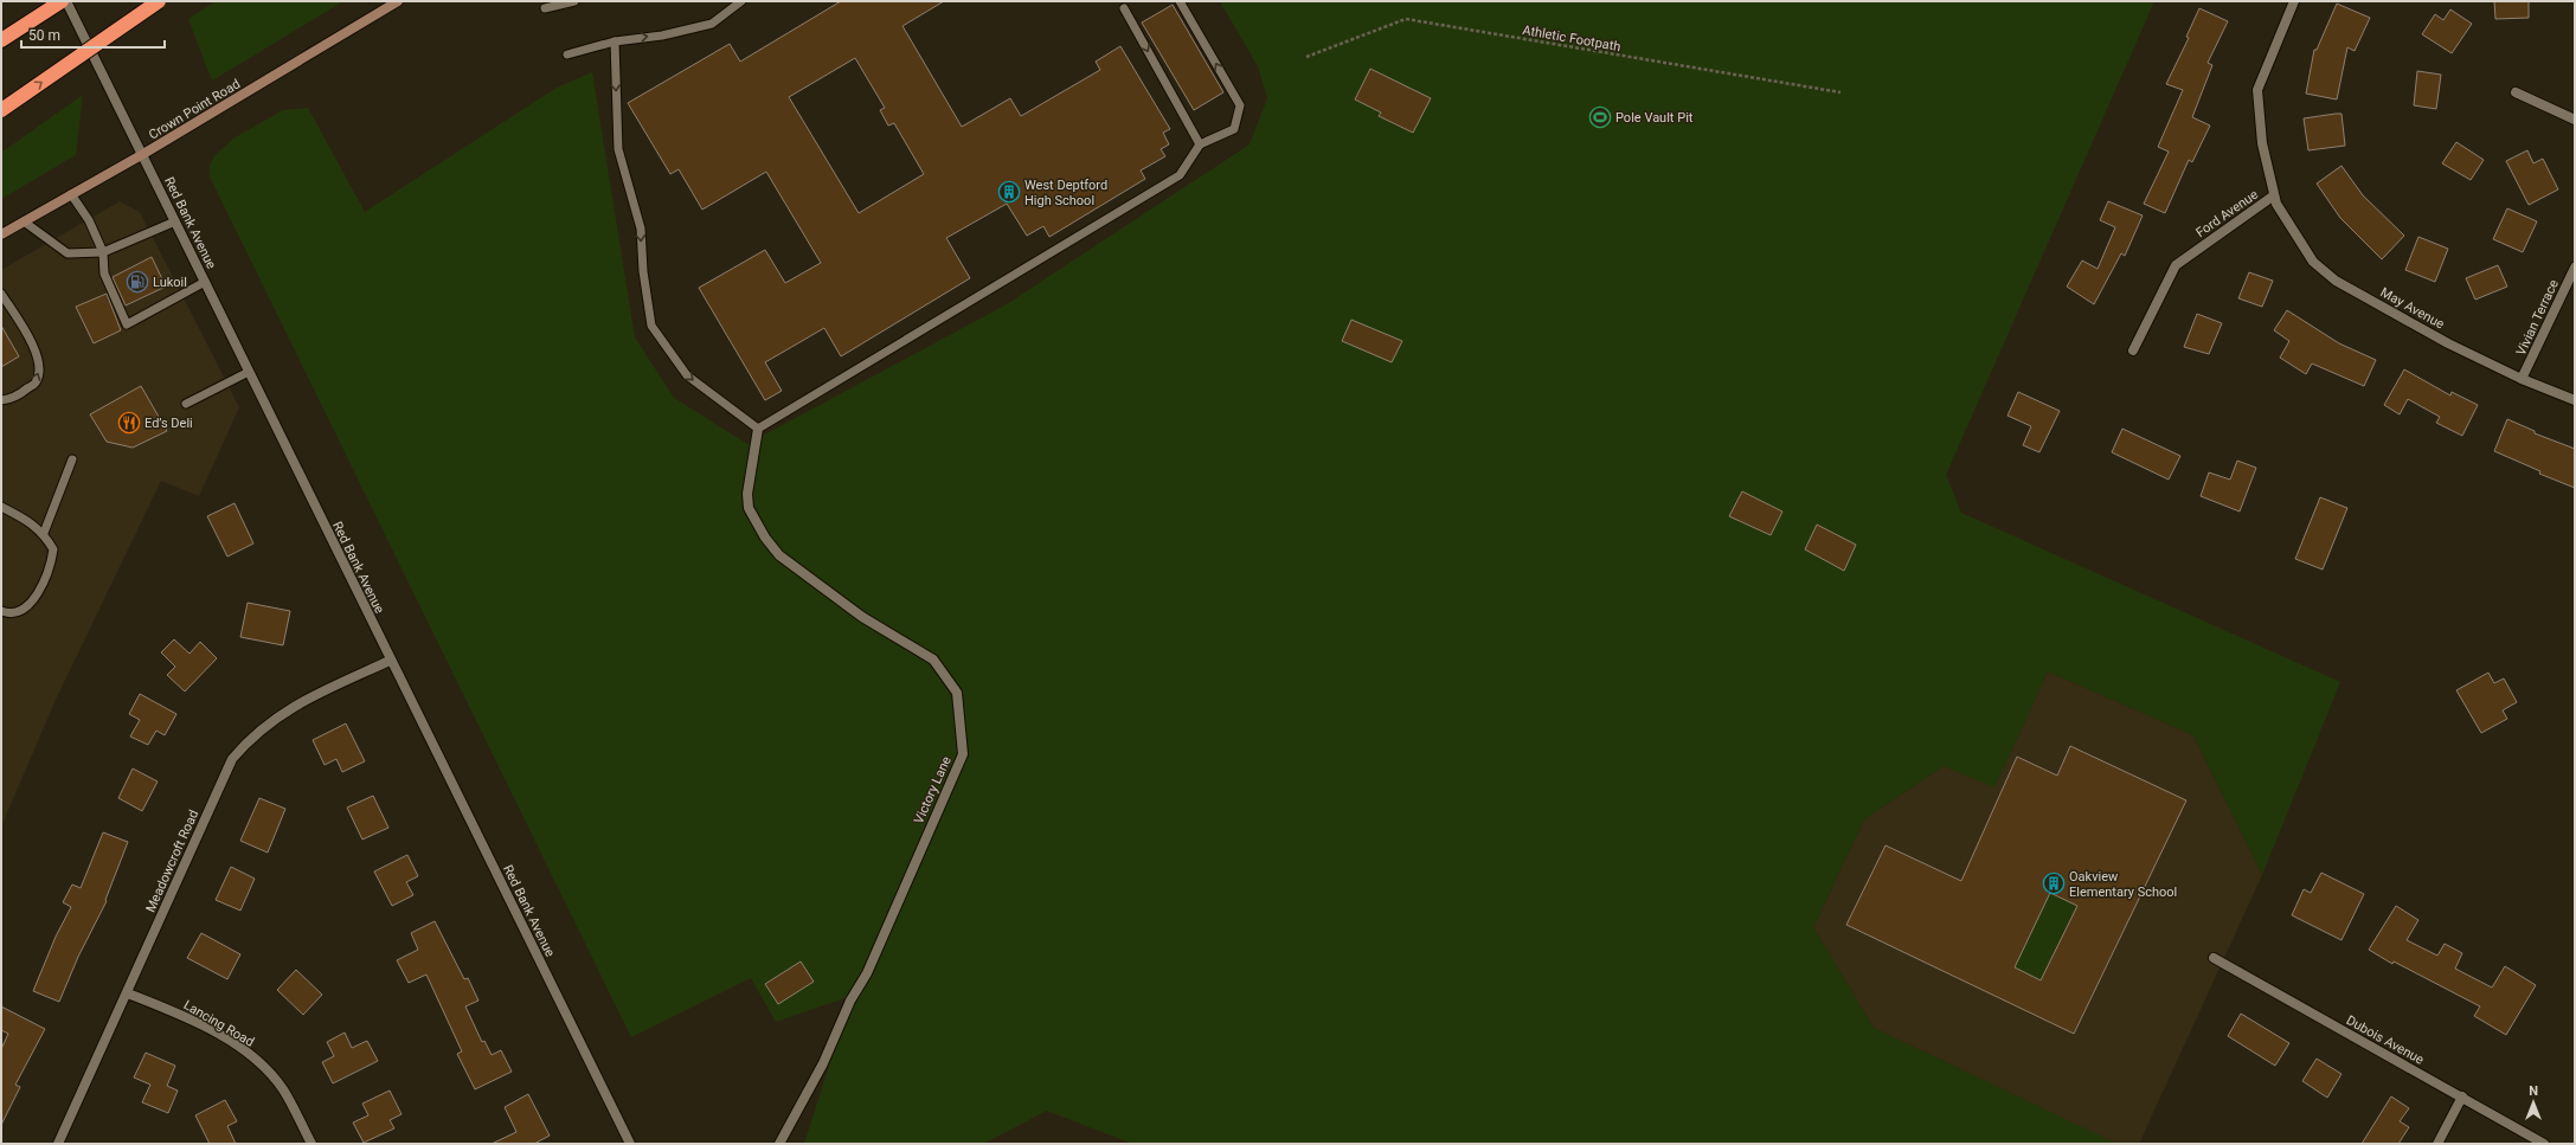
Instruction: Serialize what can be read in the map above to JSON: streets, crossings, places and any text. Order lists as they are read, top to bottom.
{
  "streets": {
    "main road": ["Crown Point Road"],
    "street": [
      "Ford Avenue",
      "Red Bank Avenue",
      "May Avenue",
      "Vivian Terrace",
      "Victory Lane",
      "Meadowcroft Road",
      "Lancing Road",
      "Dubois Avenue"
    ],
    "path": ["Athletic Footpath"]
  },
  "crossings": [
    ["Crown Point Road", "Red Bank Avenue"],
    ["Ford Avenue", "May Avenue"],
    ["Red Bank Avenue", "Meadowcroft Road"],
    ["May Avenue", "Vivian Terrace"],
    ["Meadowcroft Road", "Lancing Road"]
  ],
  "places": {
    "sports": ["Pole Vault Pit"],
    "building": ["West Deptford High School", "Oakview Elementary School"],
    "fuel station": ["Lukoil"],
    "restaurant": ["Ed’s Deli"]
  },
  "scale_bar": "50 m",
  "north": "top"
}
